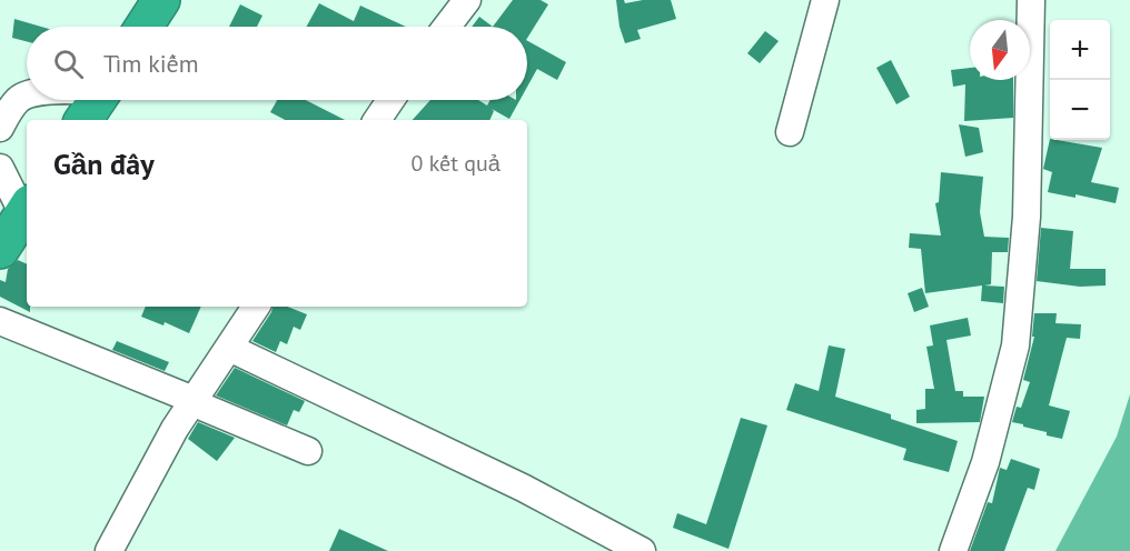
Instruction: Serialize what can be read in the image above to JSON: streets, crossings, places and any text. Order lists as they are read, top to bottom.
{
  "north": "bottom",
  "page": {
    "map_buttons": ["+", "−"],
    "search": "Tìm kiếm",
    "heading": ["Gần đây", "0 kết quả"]
  }
}
